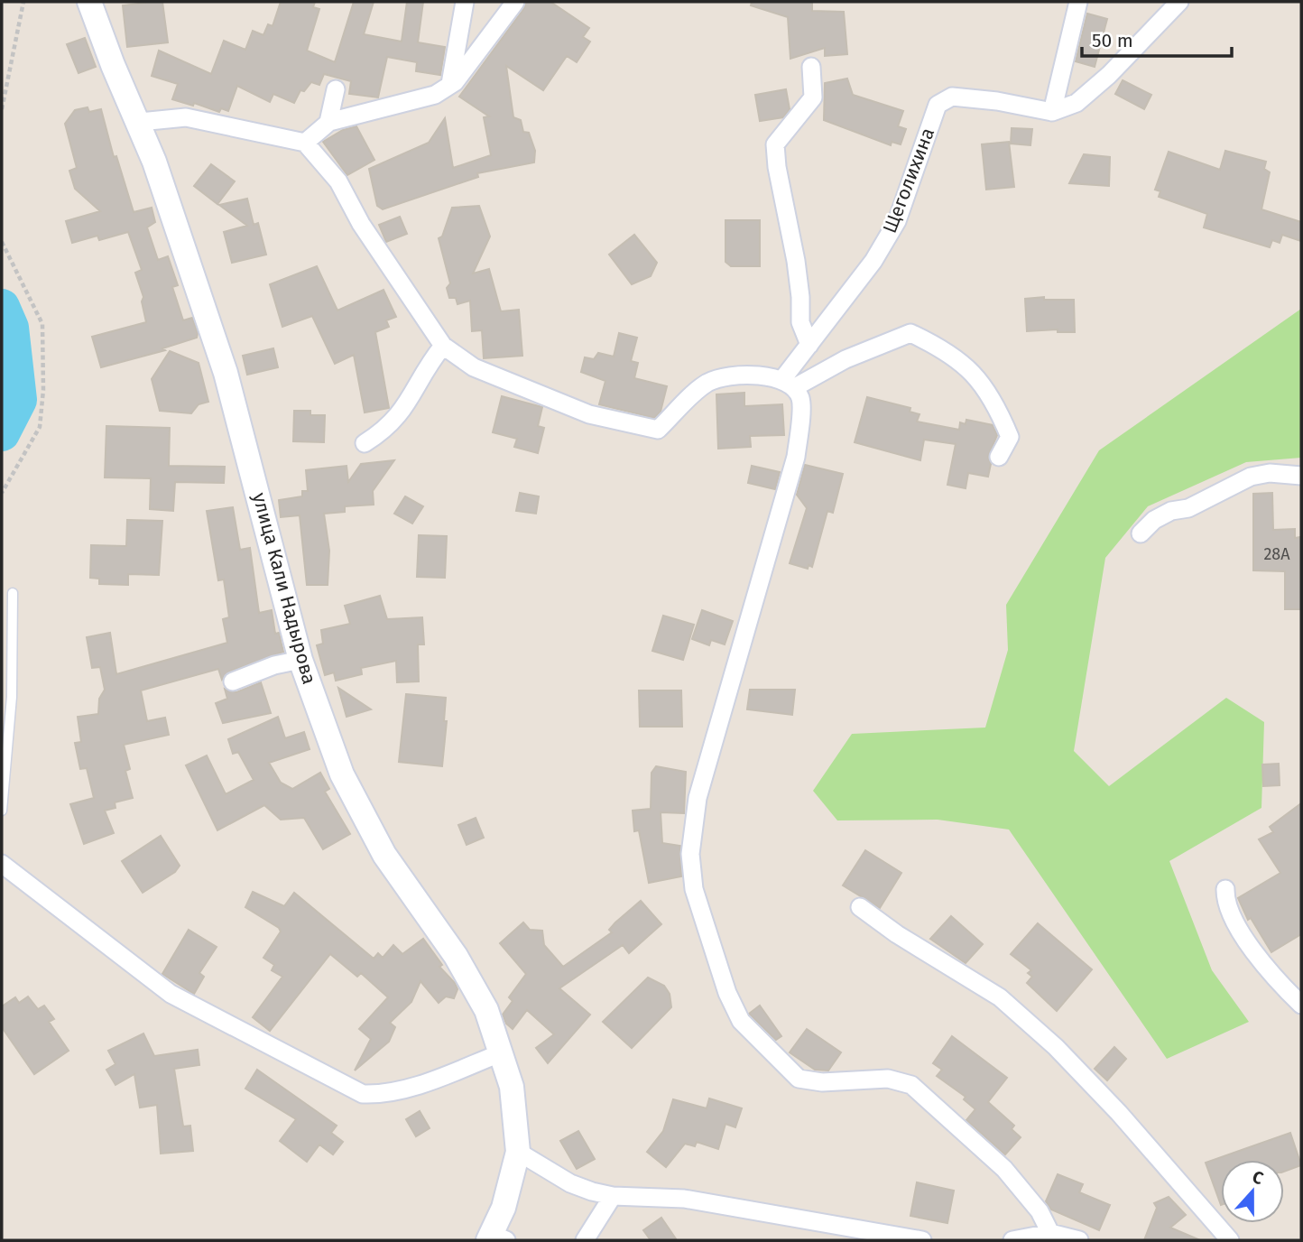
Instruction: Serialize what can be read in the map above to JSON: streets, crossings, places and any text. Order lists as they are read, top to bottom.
{
  "streets": {
    "street": ["Щеголихина", "улица Кали Надырова"]
  },
  "house_numbers": ["28А"],
  "scale_bar": "50 m",
  "north": "top"
}
